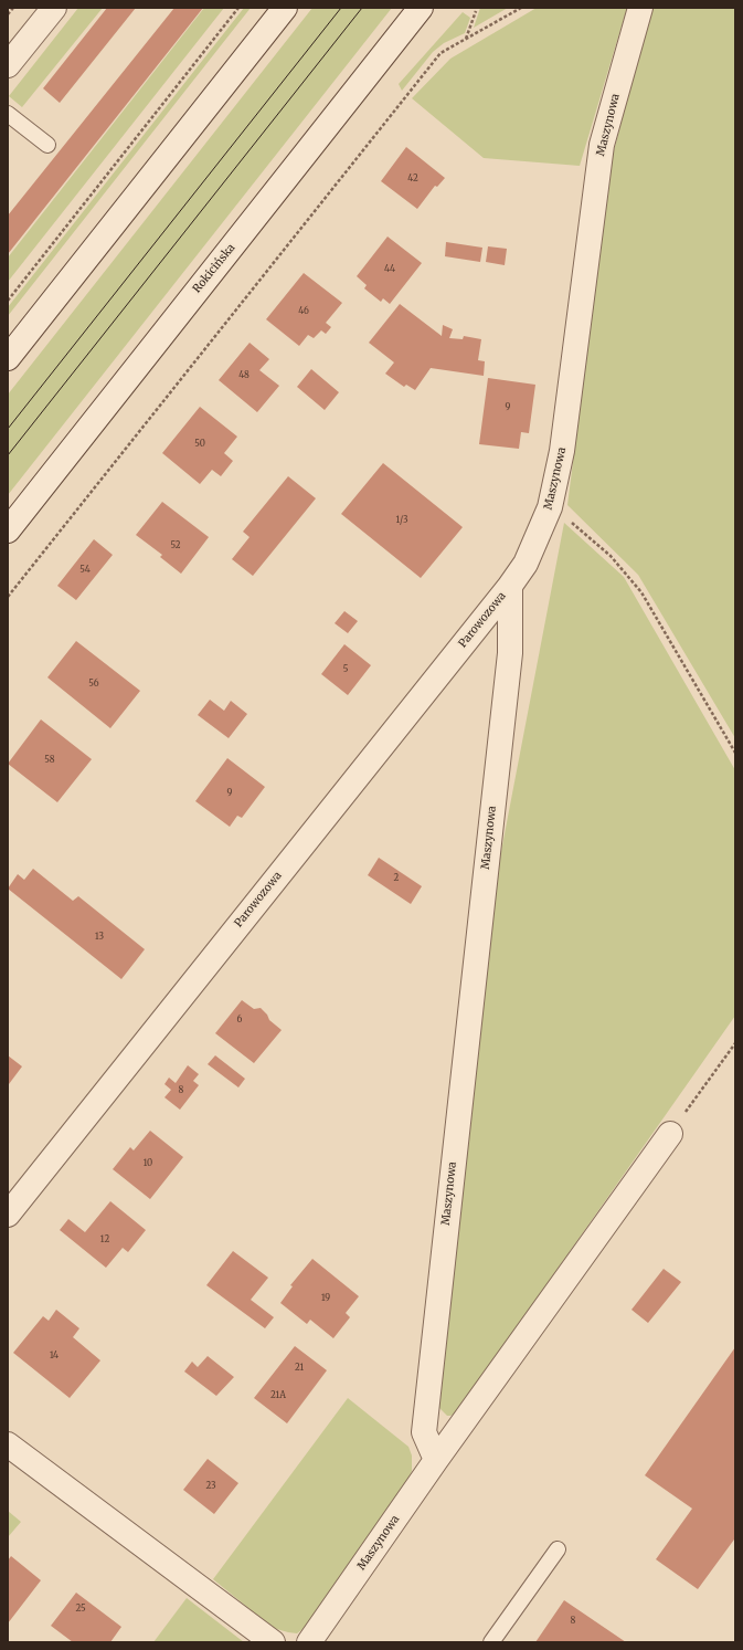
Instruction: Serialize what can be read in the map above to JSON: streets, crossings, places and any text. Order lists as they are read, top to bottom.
{
  "streets": {
    "street": ["Maszynowa", "Rokicińska", "Parowozowa"]
  },
  "crossings": [
    ["Maszynowa", "Parowozowa"]
  ],
  "house_numbers": [
    "42",
    "44",
    "46",
    "48",
    "9",
    "50",
    "1/3",
    "52",
    "54",
    "5",
    "56",
    "58",
    "9",
    "2",
    "13",
    "6",
    "8",
    "10",
    "12",
    "19",
    "14",
    "21",
    "21A",
    "23",
    "25",
    "8"
  ]
}
